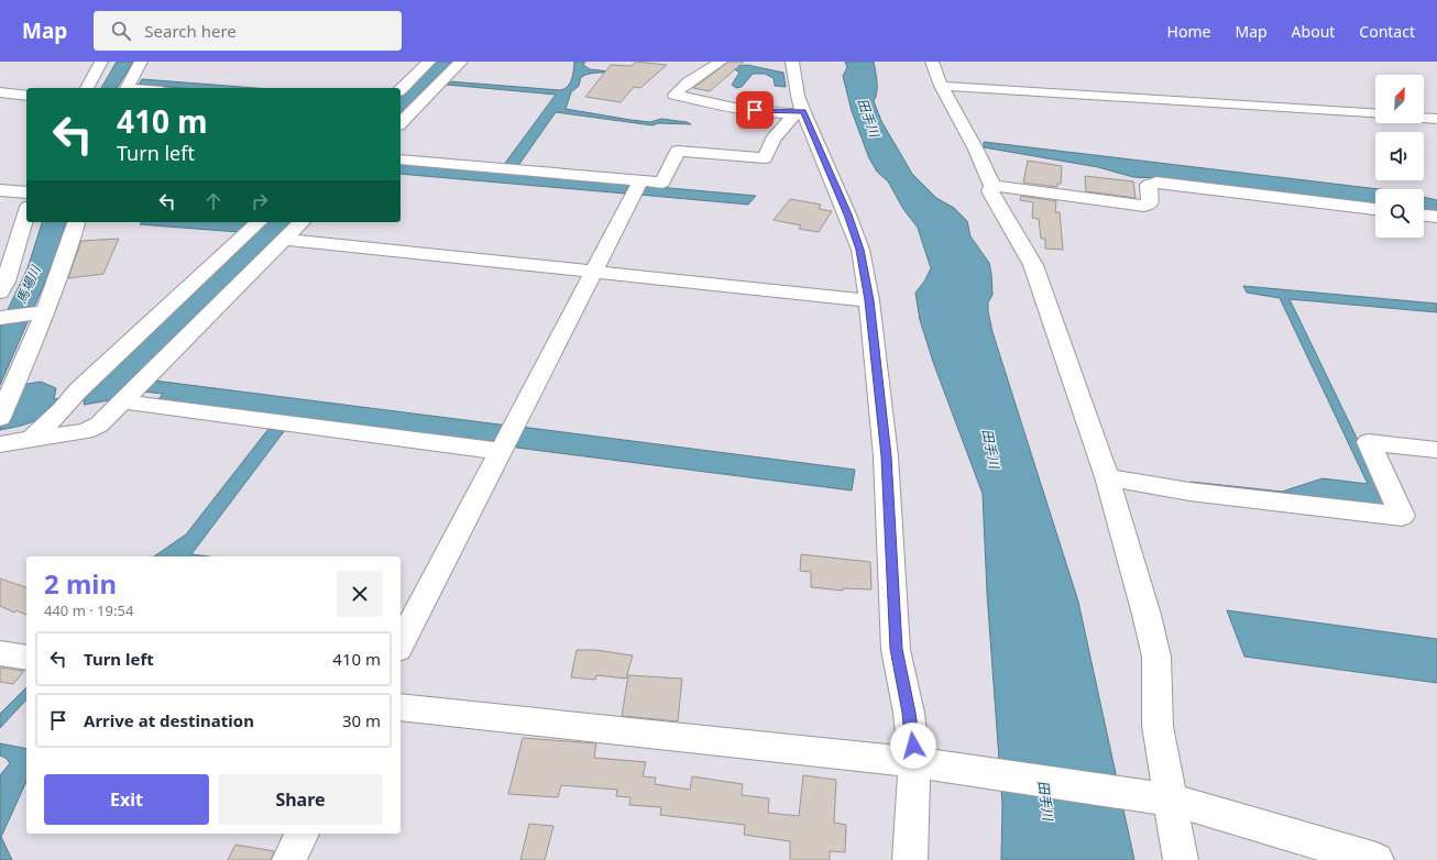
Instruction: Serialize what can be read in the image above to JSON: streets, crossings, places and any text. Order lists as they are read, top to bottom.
{
  "water": ["田手川", "馬場川"],
  "north": "top right",
  "page": {
    "header": "Map",
    "search": "Search here",
    "nav": [
      "Home",
      "Map",
      "About",
      "Contact"
    ],
    "turn": ["410 m", "Turn left"],
    "heading": ["2 min", "440 m · 19:54"],
    "list": [
      {
        "name": "Turn left",
        "value": "410 m"
      },
      {
        "name": "Arrive at destination",
        "value": "30 m"
      }
    ],
    "buttons": ["Exit", "Share"]
  }
}
